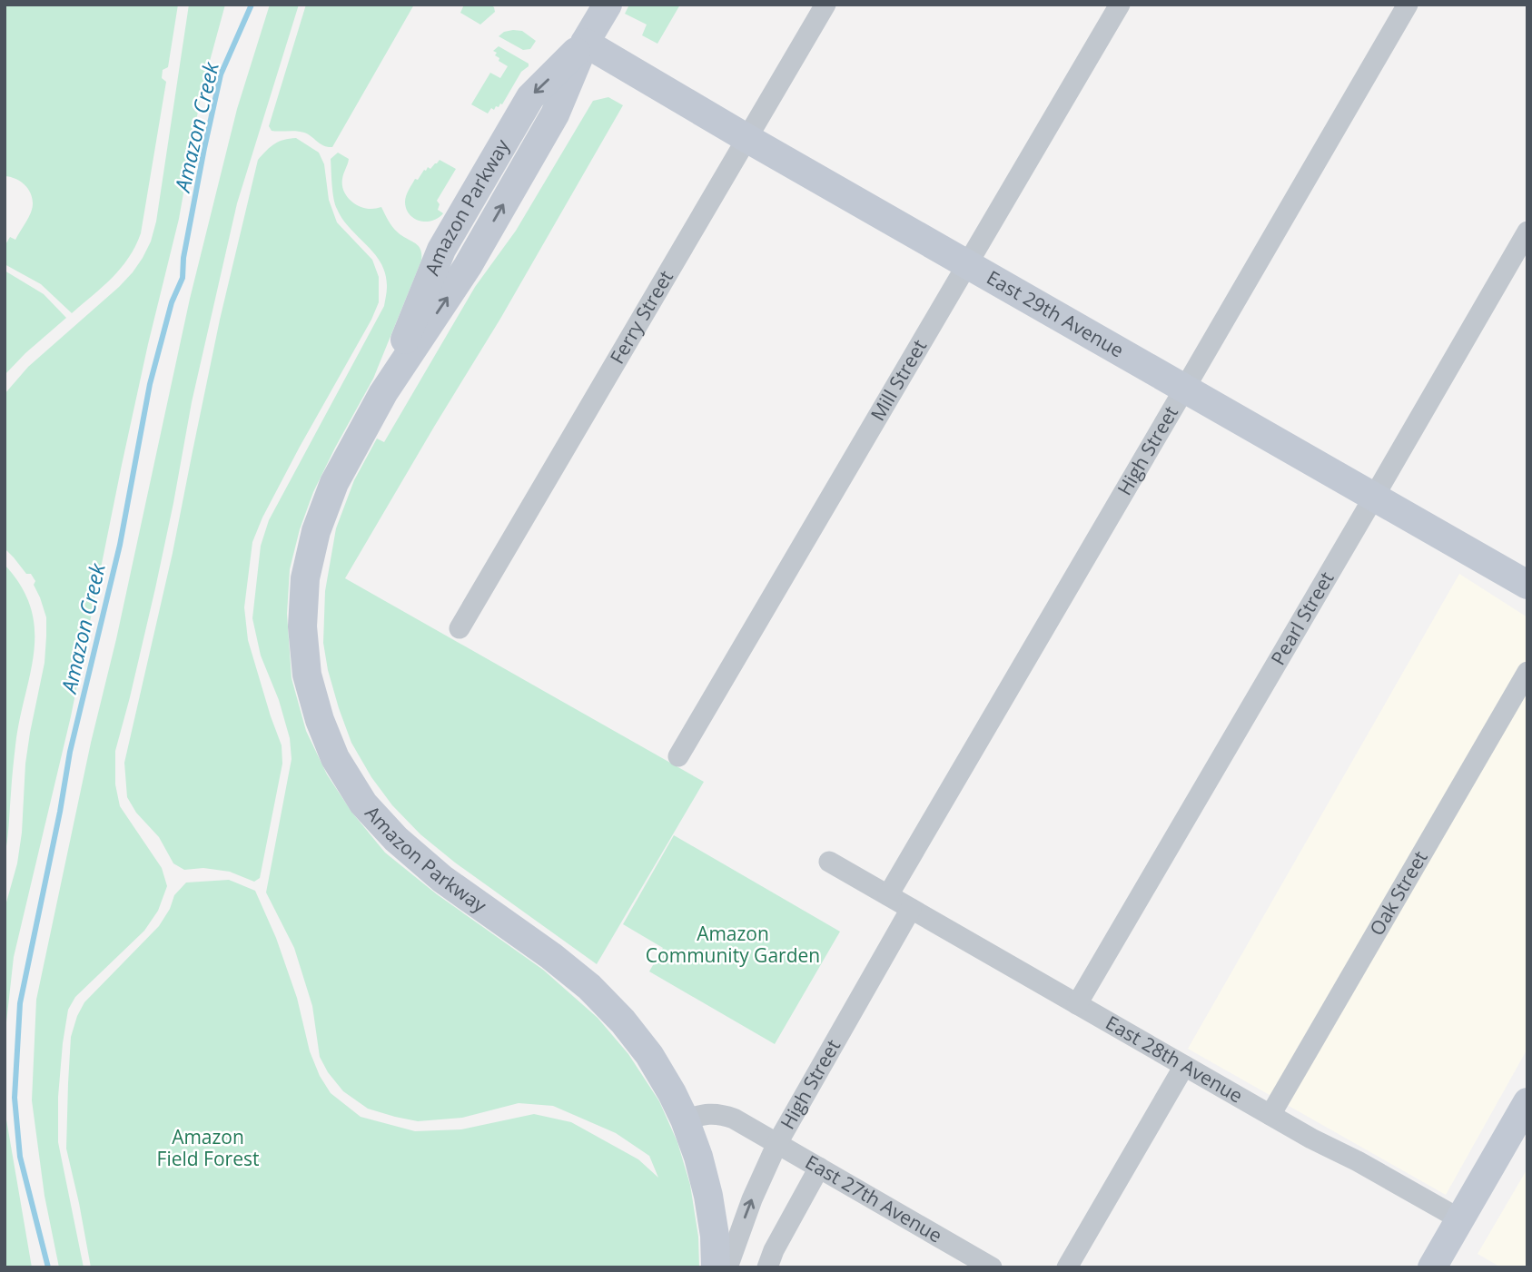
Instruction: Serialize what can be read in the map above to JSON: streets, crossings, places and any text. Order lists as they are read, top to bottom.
{
  "streets": {
    "main road": ["Amazon Parkway", "East 29th Avenue"],
    "street": [
      "Ferry Street",
      "Mill Street",
      "High Street",
      "Pearl Street",
      "Oak Street",
      "East 28th Avenue",
      "East 27th Avenue"
    ]
  },
  "crossings": [
    ["Amazon Parkway", "East 29th Avenue"],
    ["Amazon Parkway", "East 27th Avenue"],
    ["East 29th Avenue", "Ferry Street"],
    ["East 29th Avenue", "Mill Street"],
    ["East 29th Avenue", "High Street"],
    ["East 29th Avenue", "Pearl Street"],
    ["High Street", "East 28th Avenue"],
    ["High Street", "East 27th Avenue"],
    ["Pearl Street", "East 28th Avenue"],
    ["Oak Street", "East 28th Avenue"]
  ],
  "water": ["Amazon Creek"],
  "parks": ["Amazon Community Garden", "Amazon Field Forest"]
}
